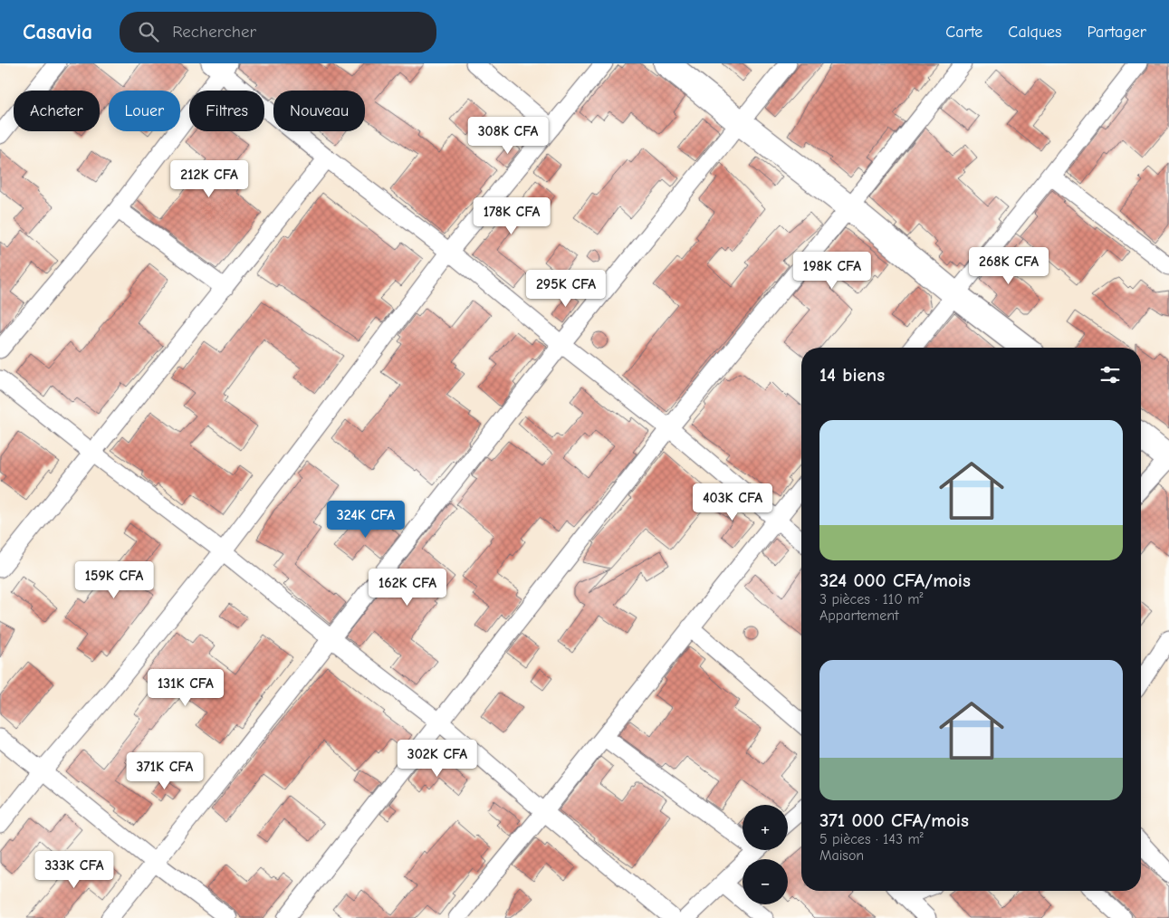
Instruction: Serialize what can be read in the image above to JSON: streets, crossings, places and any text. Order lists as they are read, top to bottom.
{
  "page": {
    "header": "Casavia",
    "search": "Rechercher",
    "nav": ["Carte", "Calques", "Partager"],
    "chip": [
      "Acheter",
      "Louer",
      "Filtres",
      "Nouveau"
    ],
    "price": [
      "308K CFA",
      "212K CFA",
      "178K CFA",
      "268K CFA",
      "198K CFA",
      "295K CFA",
      "403K CFA",
      "324K CFA",
      "159K CFA",
      "162K CFA",
      "131K CFA",
      "302K CFA",
      "371K CFA",
      "333K CFA"
    ],
    "heading": "14 biens",
    "list": [
      {
        "name": "324 000 CFA/mois",
        "note": "3 pièces · 110 m² · Appartement"
      },
      {
        "name": "371 000 CFA/mois",
        "note": "5 pièces · 143 m² · Maison"
      }
    ],
    "map_buttons": ["+", "−"]
  }
}
